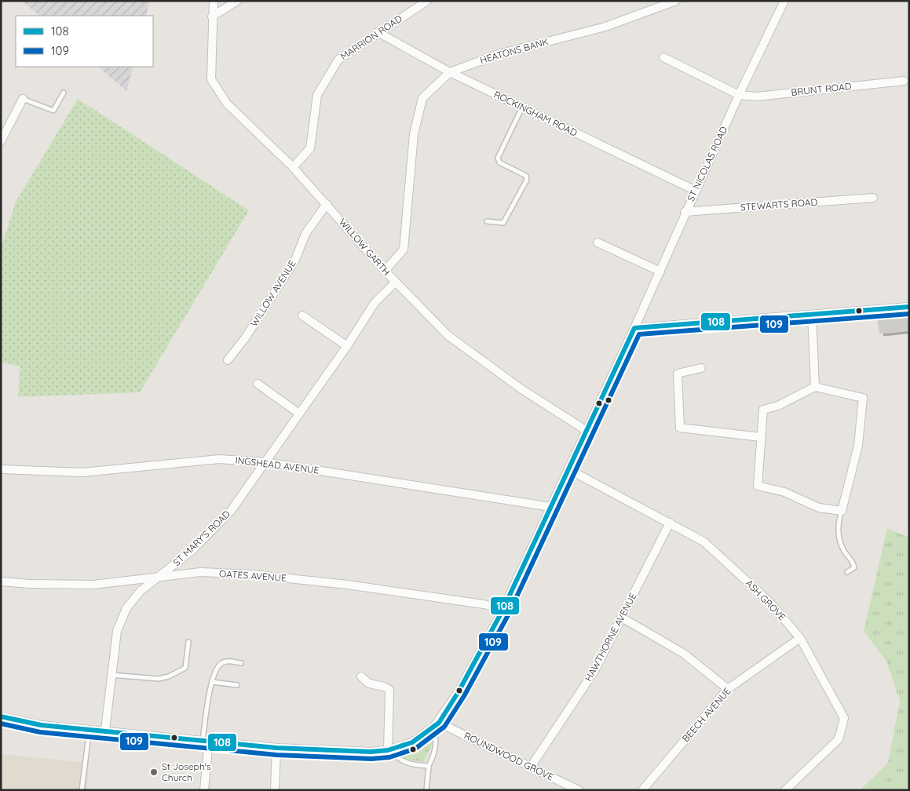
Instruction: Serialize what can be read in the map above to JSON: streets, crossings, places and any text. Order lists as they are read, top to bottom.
{
  "streets": {
    "street": [
      "MARRION ROAD",
      "HEATONS BANK",
      "BRUNT ROAD",
      "ROCKINGHAM ROAD",
      "ST NICOLAS ROAD",
      "STEWARTS ROAD",
      "WILLOW GARTH",
      "WILLOW AVENUE",
      "INGSHEAD AVENUE",
      "ST MARY'S ROAD",
      "OATES AVENUE",
      "ASH GROVE",
      "HAWTHORNE AVENUE",
      "BEECH AVENUE",
      "ROUNDWOOD GROVE"
    ]
  },
  "crossings": [
    ["MARRION ROAD", "ROCKINGHAM ROAD"],
    ["MARRION ROAD", "WILLOW GARTH"],
    ["HEATONS BANK", "ROCKINGHAM ROAD"],
    ["HEATONS BANK", "WILLOW GARTH"],
    ["BRUNT ROAD", "ST NICOLAS ROAD"],
    ["ROCKINGHAM ROAD", "ST NICOLAS ROAD"],
    ["ST NICOLAS ROAD", "STEWARTS ROAD"],
    ["ST NICOLAS ROAD", "WILLOW GARTH"],
    ["ST NICOLAS ROAD", "INGSHEAD AVENUE"],
    ["ST NICOLAS ROAD", "OATES AVENUE"],
    ["ST NICOLAS ROAD", "ASH GROVE"],
    ["ST NICOLAS ROAD", "ROUNDWOOD GROVE"],
    ["WILLOW GARTH", "WILLOW AVENUE"],
    ["WILLOW GARTH", "ST MARY'S ROAD"],
    ["INGSHEAD AVENUE", "ST MARY'S ROAD"],
    ["ST MARY'S ROAD", "OATES AVENUE"],
    ["ASH GROVE", "HAWTHORNE AVENUE"],
    ["ASH GROVE", "BEECH AVENUE"],
    ["HAWTHORNE AVENUE", "ROUNDWOOD GROVE"]
  ],
  "places": ["St Joseph's Church"],
  "lines": ["transit line 108", "transit line 109"],
  "legend": ["108", "109"]
}
